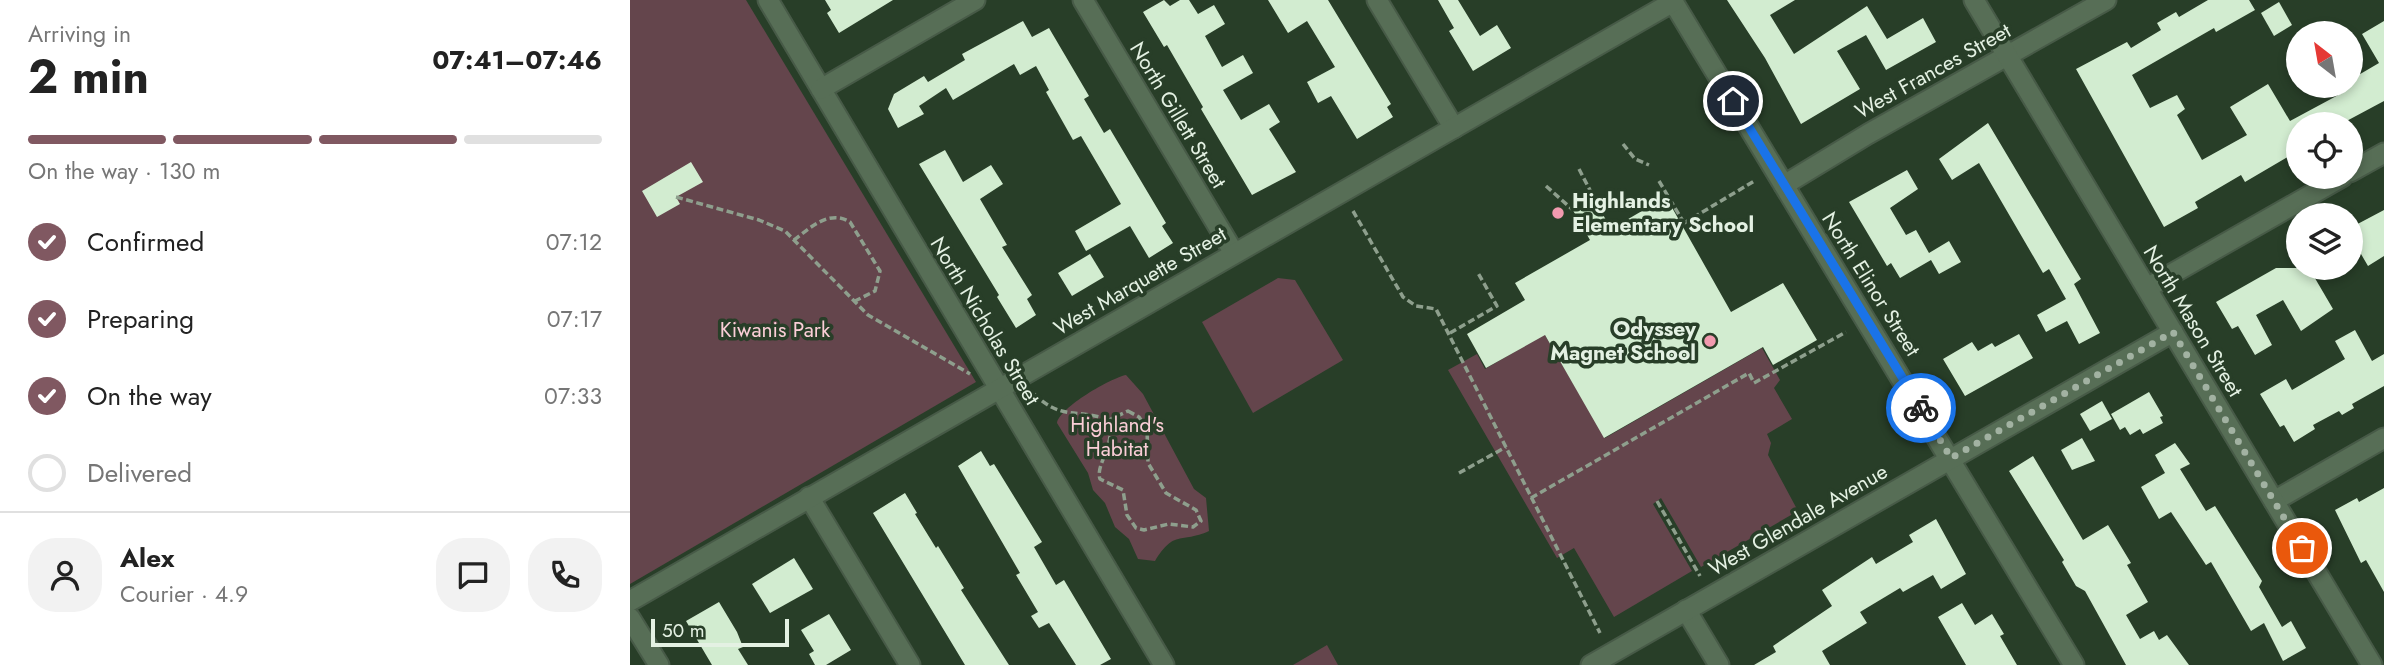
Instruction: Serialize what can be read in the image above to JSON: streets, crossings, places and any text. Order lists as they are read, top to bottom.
{
  "streets": {
    "street": [
      "West Frances Street",
      "North Gillett Street",
      "West Marquette Street",
      "North Elinor Street",
      "North Nicholas Street",
      "North Mason Street",
      "West Glendale Avenue"
    ]
  },
  "crossings": [
    ["West Frances Street", "North Elinor Street"],
    ["West Frances Street", "North Mason Street"],
    ["North Gillett Street", "West Marquette Street"],
    ["West Marquette Street", "North Elinor Street"],
    ["West Marquette Street", "North Nicholas Street"],
    ["North Elinor Street", "West Glendale Avenue"],
    ["North Mason Street", "West Glendale Avenue"]
  ],
  "parks": ["Kiwanis Park", "Highland's Habitat"],
  "places": ["Highlands Elementary School", "Odyssey Magnet School"],
  "scale_bar": "50 m",
  "north": "top left",
  "page": {
    "heading": ["2 min", "Arriving in", "07:41–07:46"],
    "panel": ["Alex", "Courier · 4.9"],
    "bar": "On the way · 130 m",
    "list": [
      ["Confirmed", "07:12"],
      ["Preparing", "07:17"],
      ["On the way", "07:33"],
      "Delivered"
    ],
    "scale": "50 m"
  }
}
